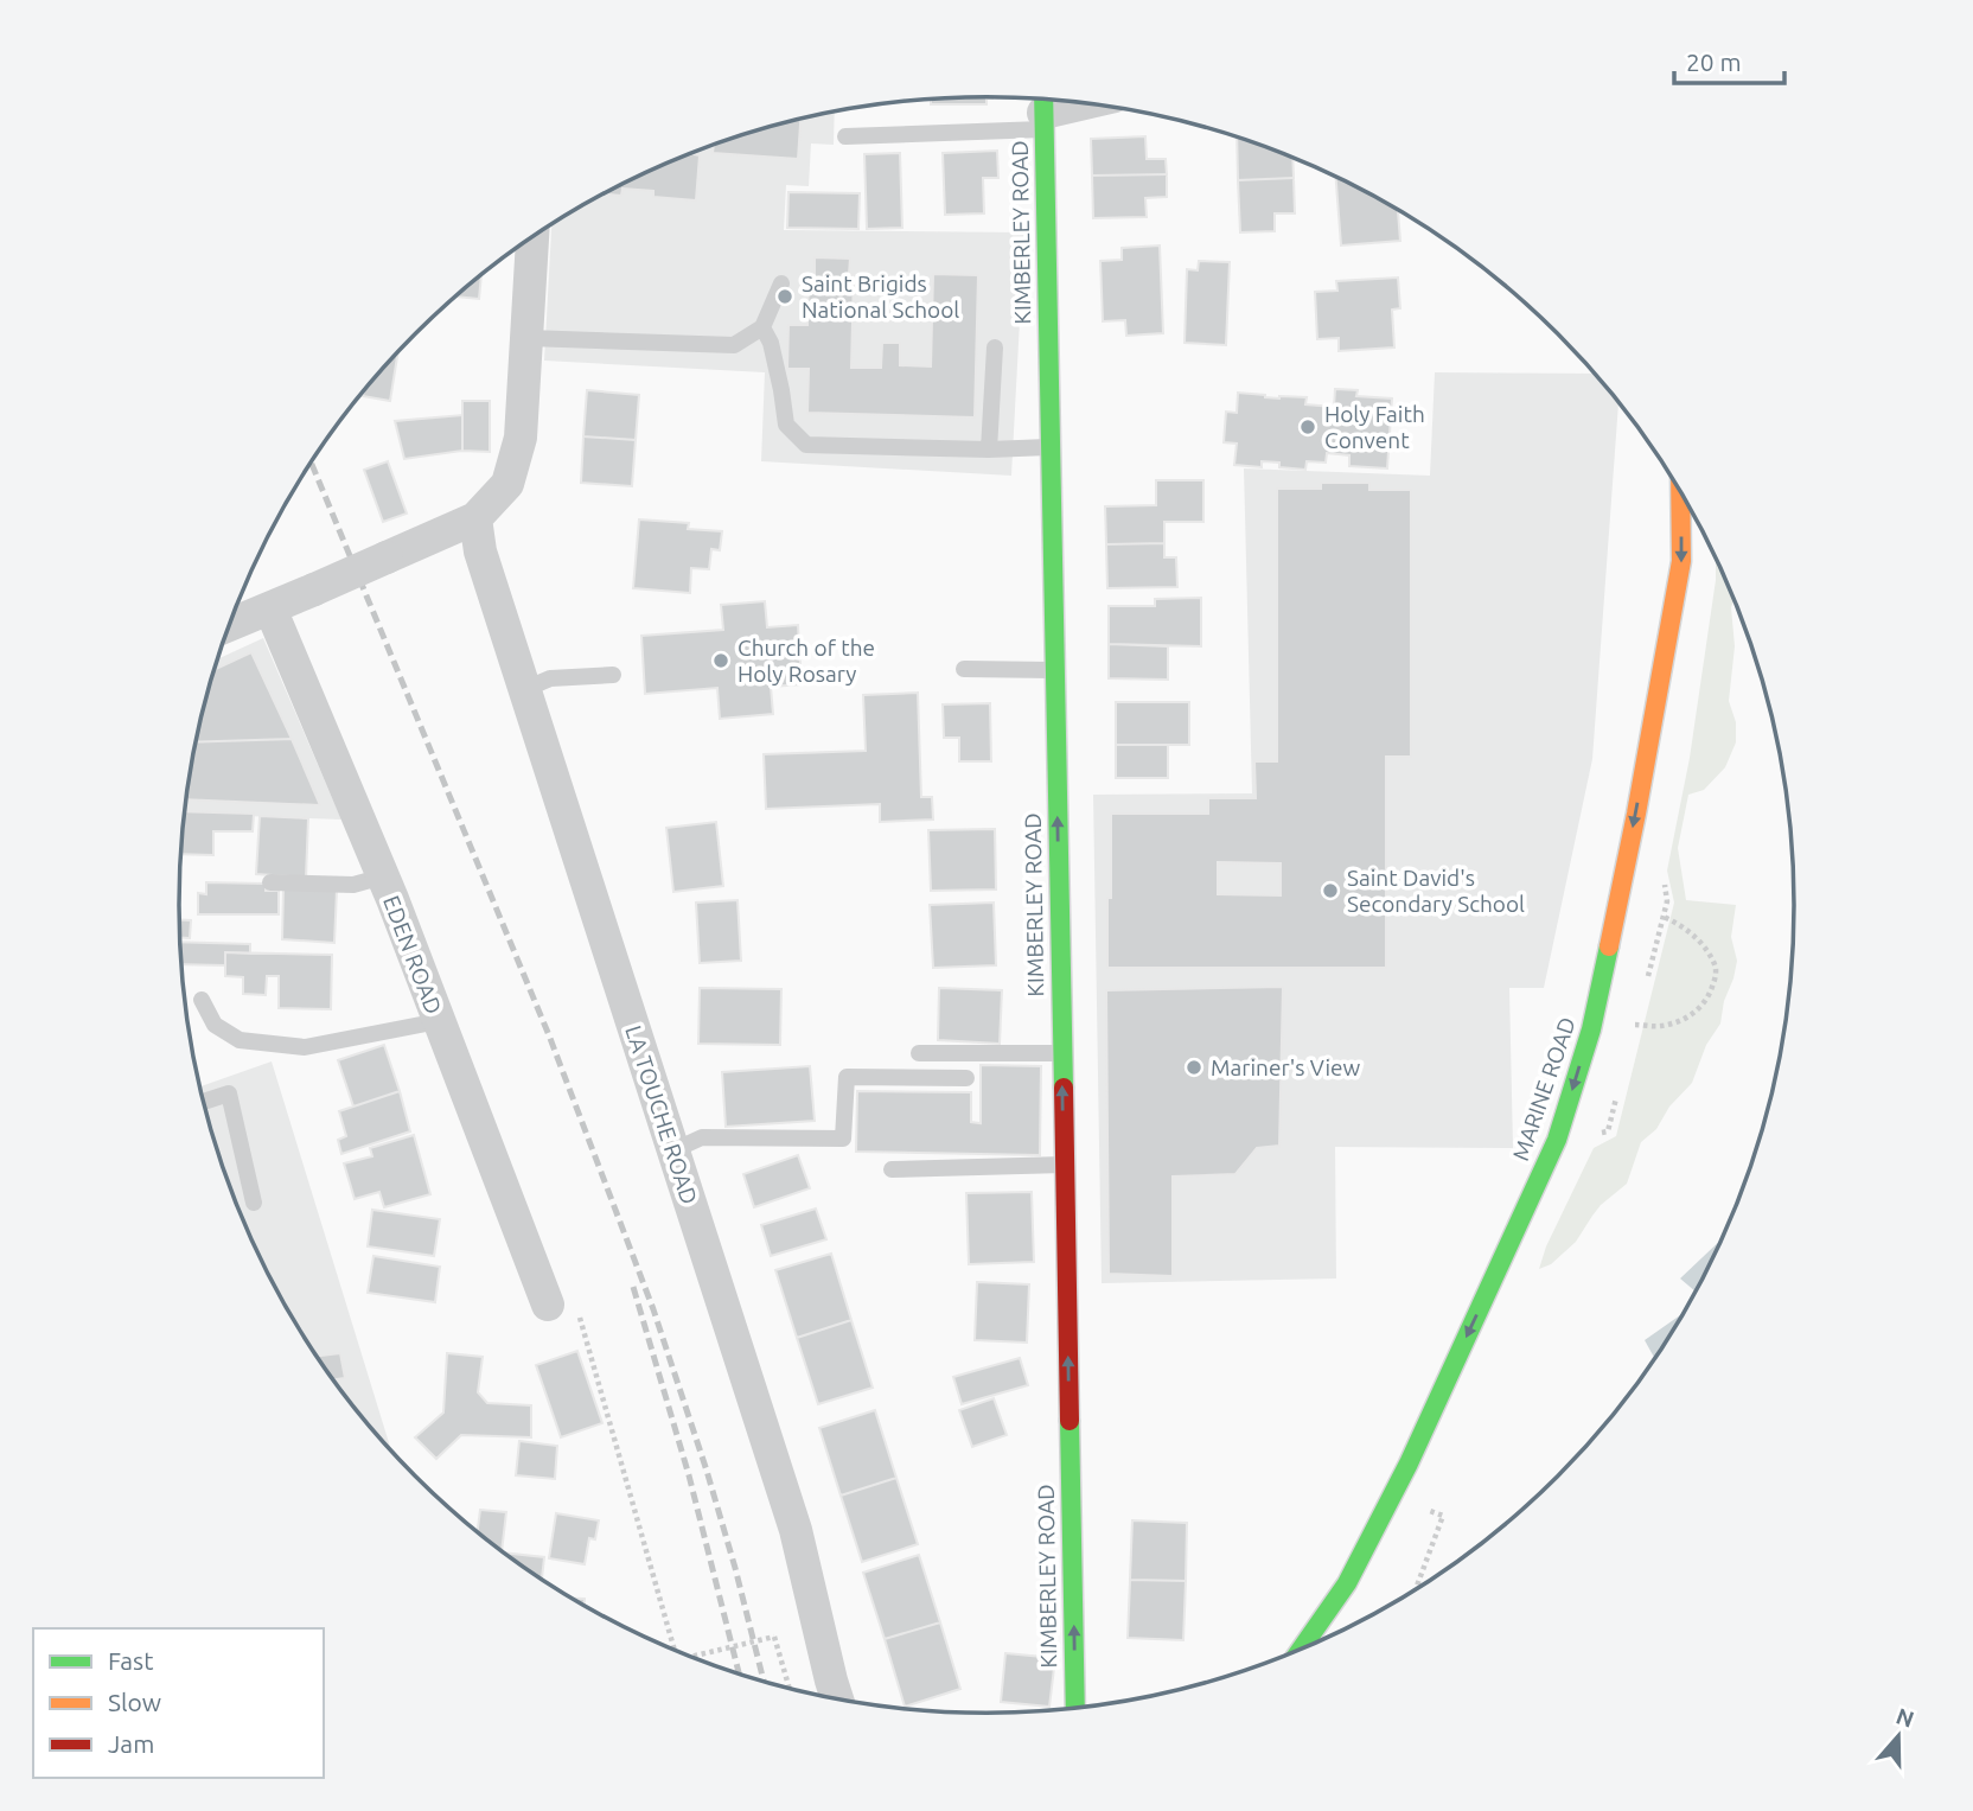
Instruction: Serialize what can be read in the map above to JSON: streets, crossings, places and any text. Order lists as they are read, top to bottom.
{
  "streets": {
    "street": [
      "KIMBERLEY ROAD",
      "EDEN ROAD",
      "MARINE ROAD",
      "LA TOUCHE ROAD"
    ]
  },
  "one_way": ["KIMBERLEY ROAD", "MARINE ROAD"],
  "places": [
    "Saint Brigids National School",
    "Holy Faith Convent",
    "Church of the Holy Rosary",
    "Saint David's Secondary School",
    "Mariner's View"
  ],
  "legend": ["Fast", "Slow", "Jam"],
  "scale_bar": "20 m",
  "north": "top"
}
